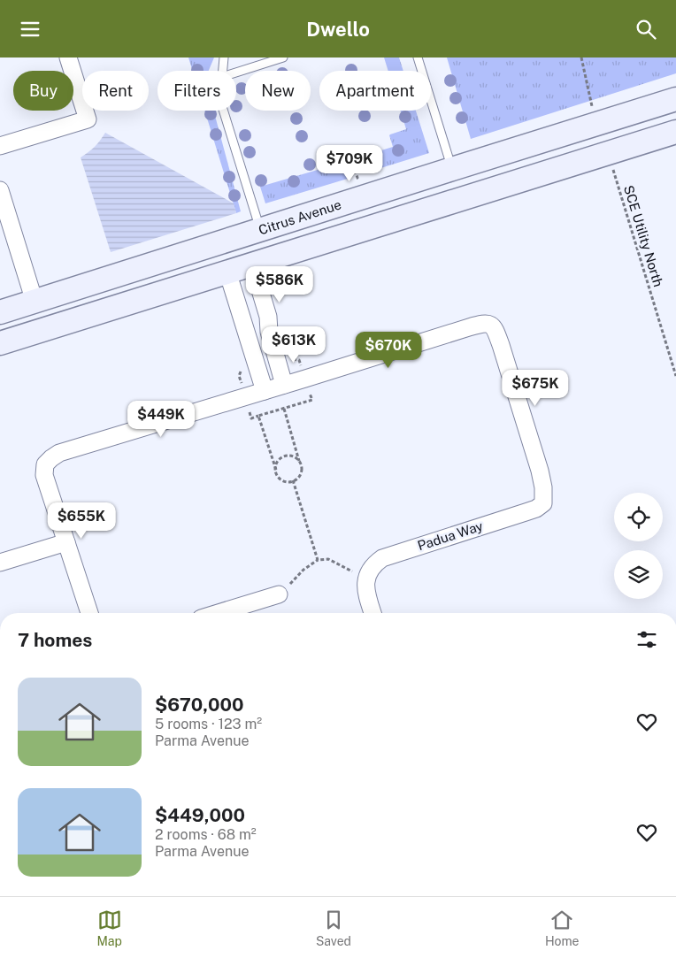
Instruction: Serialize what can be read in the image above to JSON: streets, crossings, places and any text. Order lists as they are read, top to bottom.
{
  "streets": {
    "main road": ["Citrus Avenue"],
    "street": ["Padua Way"],
    "path": ["SCE Utility North"]
  },
  "page": {
    "header": "Dwello",
    "chip": [
      "Buy",
      "Rent",
      "Filters",
      "New",
      "Apartment"
    ],
    "price": [
      "$709K",
      "$586K",
      "$613K",
      "$670K",
      "$675K",
      "$449K",
      "$655K"
    ],
    "heading": "7 homes",
    "list": [
      {
        "name": "$670,000",
        "note": "5 rooms · 123 m² · Parma Avenue"
      },
      {
        "name": "$449,000",
        "note": "2 rooms · 68 m² · Parma Avenue"
      }
    ],
    "tabs": ["Map", "Saved", "Home"]
  }
}
